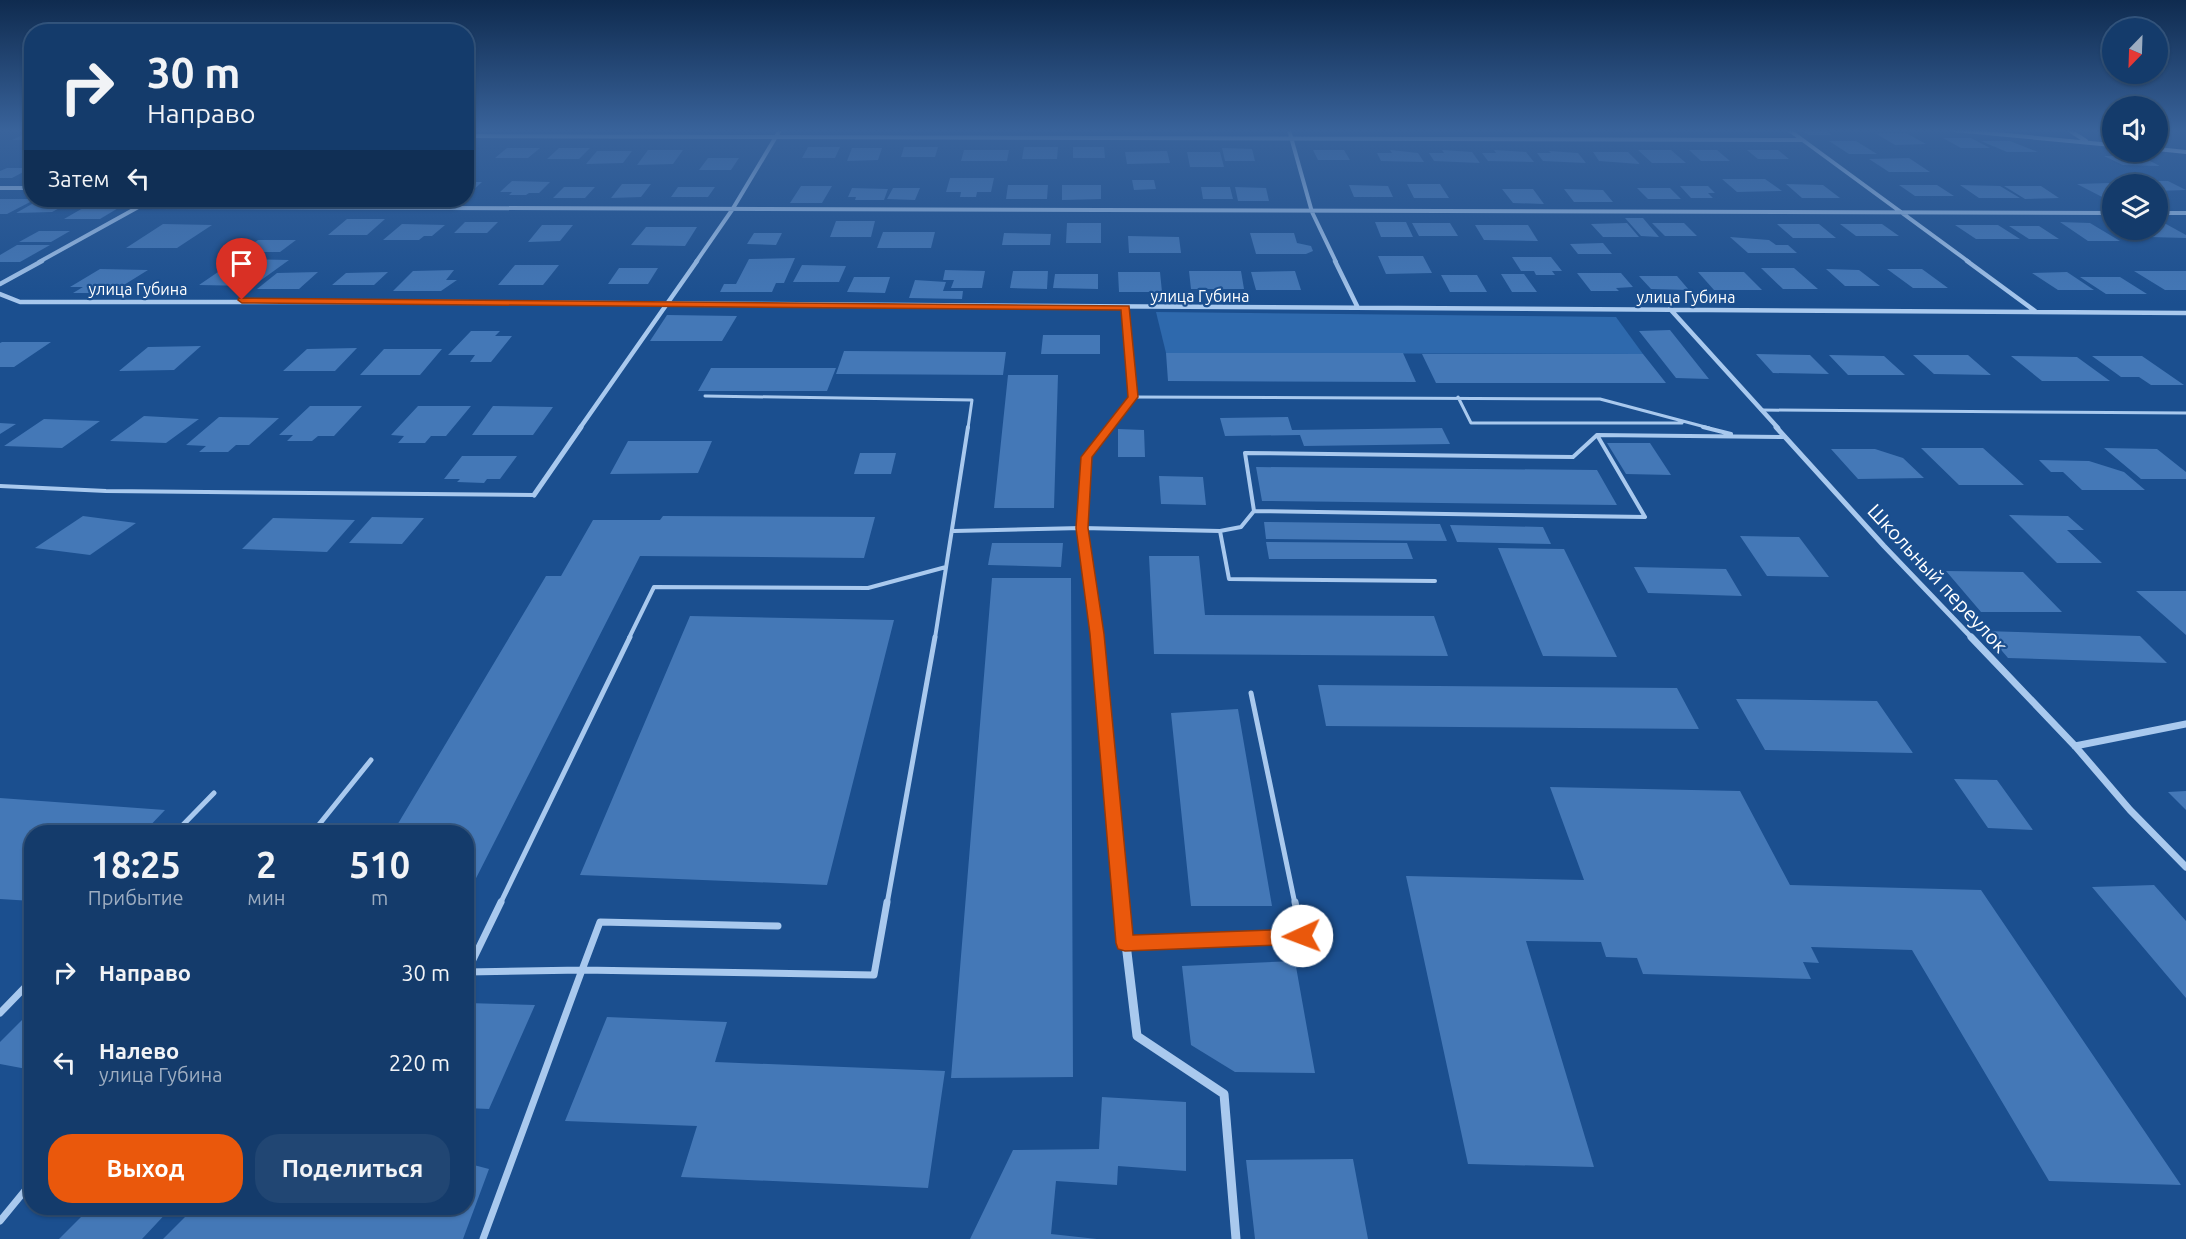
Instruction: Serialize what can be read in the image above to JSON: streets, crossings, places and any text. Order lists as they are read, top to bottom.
{
  "streets": {
    "street": ["улица Губина", "Школьный переулок"]
  },
  "crossings": [
    ["улица Губина", "Школьный переулок"]
  ],
  "north": "bottom left",
  "page": {
    "turn": ["30 m", "Направо"],
    "then": "Затем",
    "eta": [
      "18:25",
      "Прибытие",
      "2",
      "мин",
      "510",
      "m"
    ],
    "list": [
      {
        "name": "Направо",
        "value": "30 m"
      },
      {
        "name": "Налево",
        "note": "улица Губина",
        "value": "220 m"
      }
    ],
    "buttons": ["Выход", "Поделиться"]
  }
}
